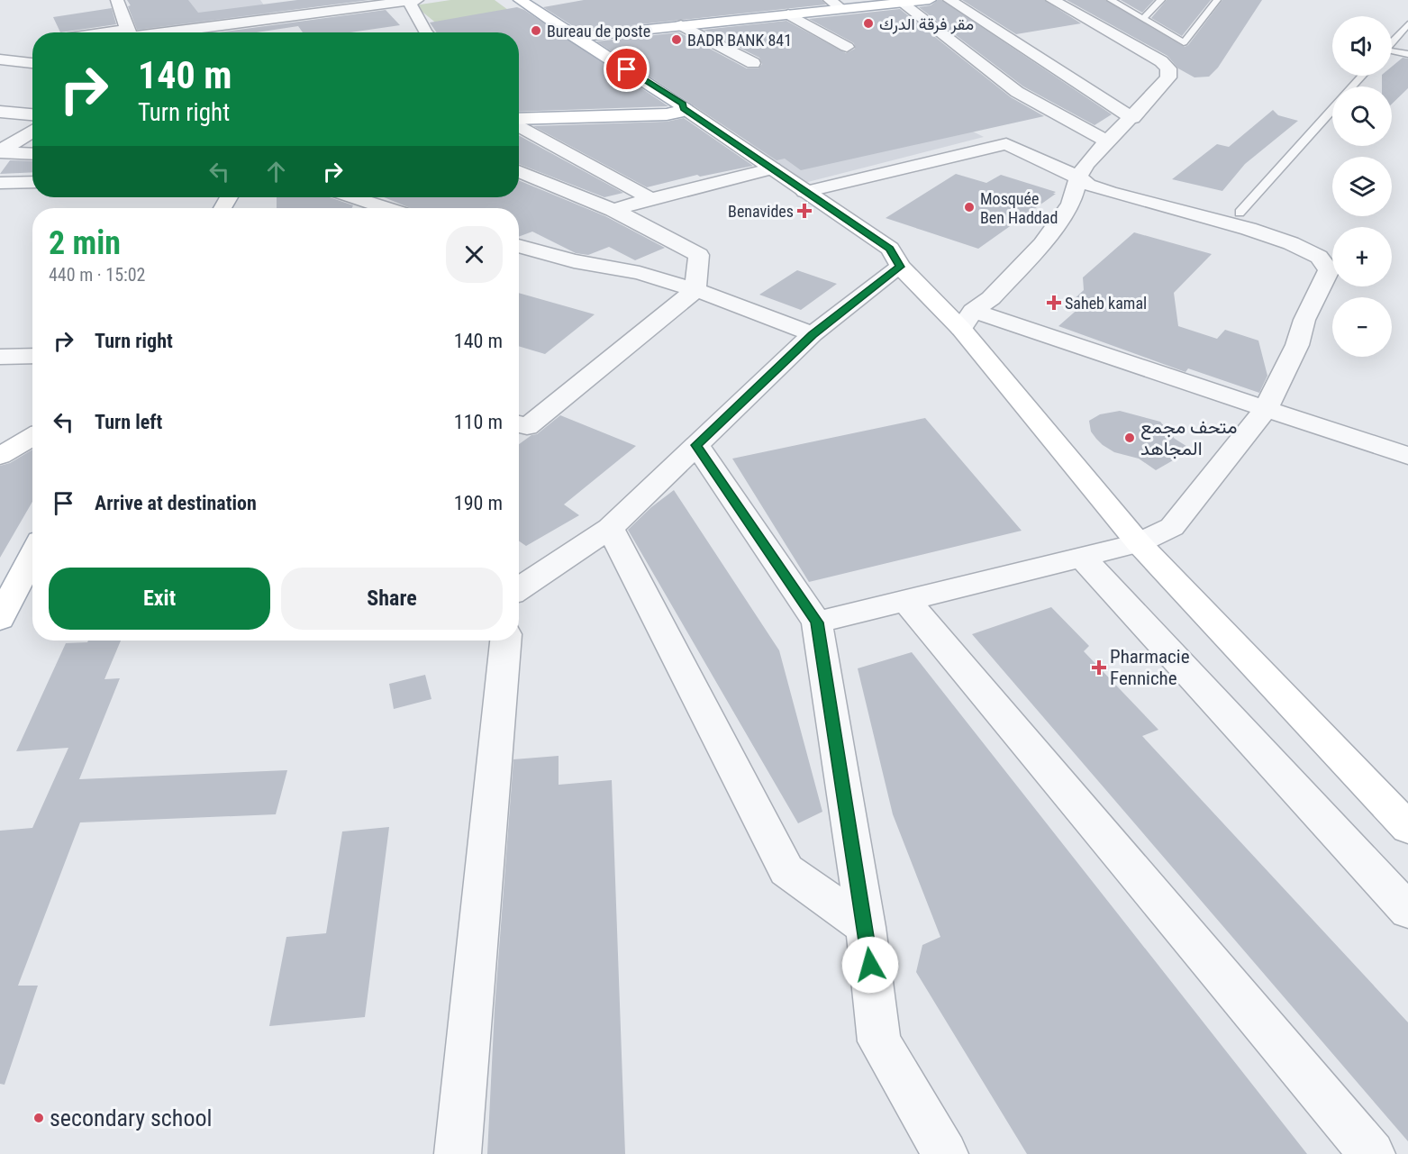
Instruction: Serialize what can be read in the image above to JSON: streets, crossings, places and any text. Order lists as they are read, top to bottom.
{
  "places": {
    "other": [
      "مقر فرقة الدرك",
      "Bureau de poste",
      "BADR BANK 841",
      "Mosquée Ben Haddad",
      "متحف مجمع المجاهد",
      "secondary school"
    ],
    "health": ["Benavides", "Saheb kamal", "Pharmacie Fenniche"]
  },
  "page": {
    "map_buttons": ["+", "−"],
    "turn": ["140 m", "Turn right"],
    "heading": ["2 min", "440 m · 15:02"],
    "list": [
      {
        "name": "Turn right",
        "value": "140 m"
      },
      {
        "name": "Turn left",
        "value": "110 m"
      },
      {
        "name": "Arrive at destination",
        "value": "190 m"
      }
    ],
    "buttons": ["Exit", "Share"]
  }
}
